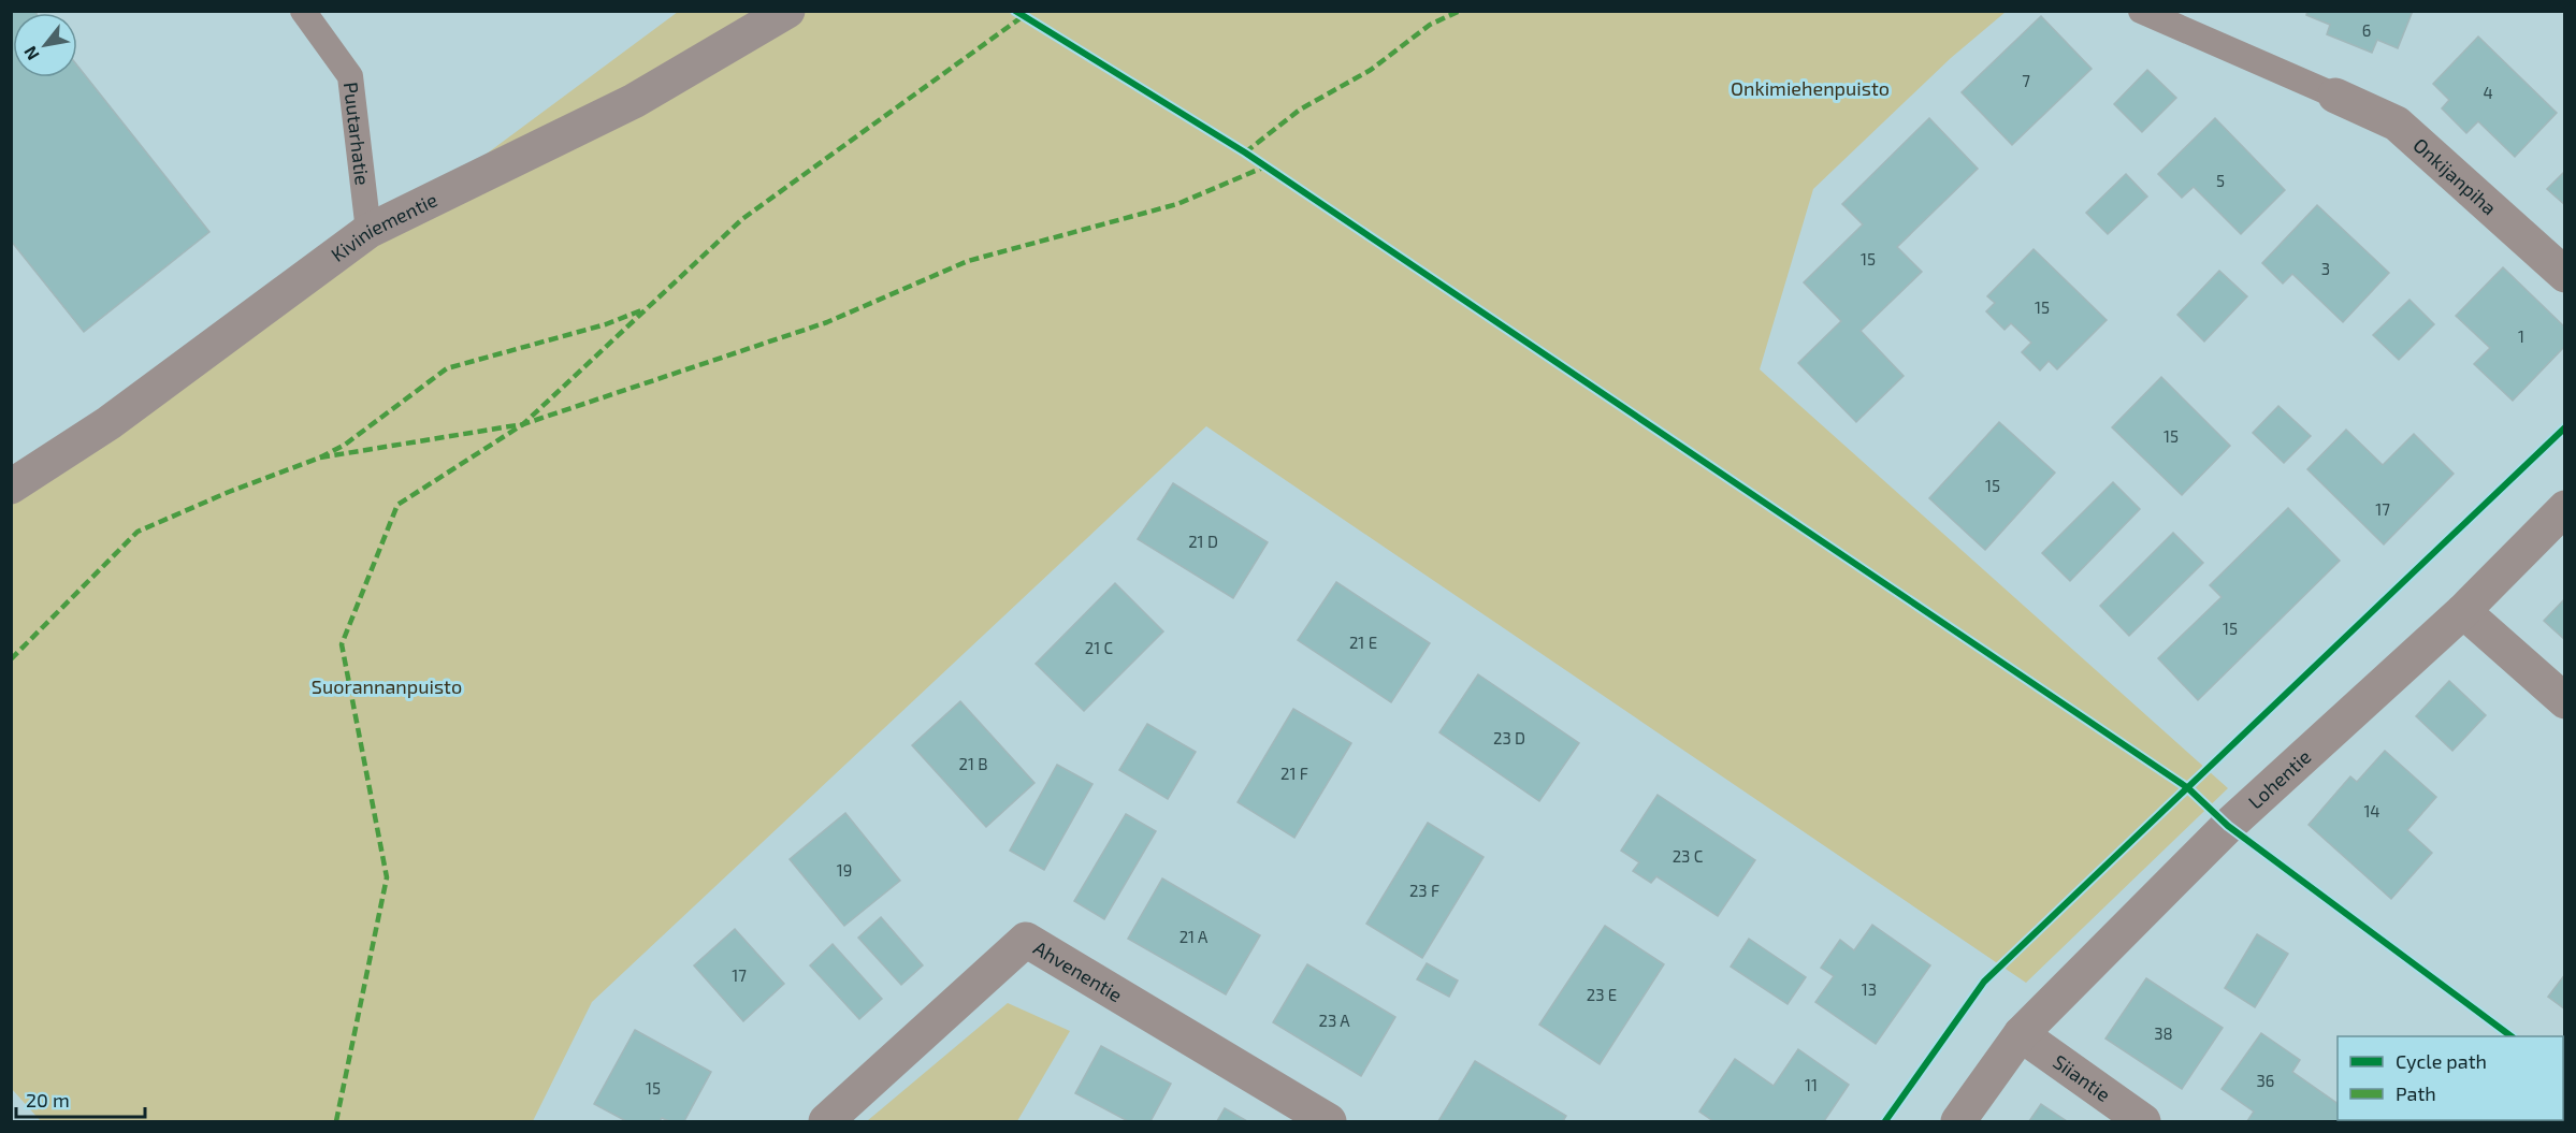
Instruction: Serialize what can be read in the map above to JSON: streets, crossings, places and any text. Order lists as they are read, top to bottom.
{
  "streets": {
    "street": [
      "Onkijanpiha",
      "Kiviniementie",
      "Lohentie",
      "Ahvenentie",
      "Siiantie"
    ],
    "lane": ["Puutarhatie"]
  },
  "crossings": [
    ["Puutarhatie", "Kiviniementie"],
    ["Lohentie", "Siiantie"]
  ],
  "parks": ["Onkimiehenpuisto", "Suorannanpuisto"],
  "house_numbers": [
    "6",
    "7",
    "4",
    "5",
    "15",
    "3",
    "15",
    "1",
    "15",
    "15",
    "17",
    "21 D",
    "15",
    "21 E",
    "21 C",
    "23 D",
    "21 B",
    "21 F",
    "14",
    "23 C",
    "19",
    "23 F",
    "21 A",
    "17",
    "13",
    "23 E",
    "23 A",
    "38",
    "36",
    "11",
    "15"
  ],
  "legend": ["Cycle path", "Path"],
  "scale_bar": "20 m",
  "north": "bottom left"
}
